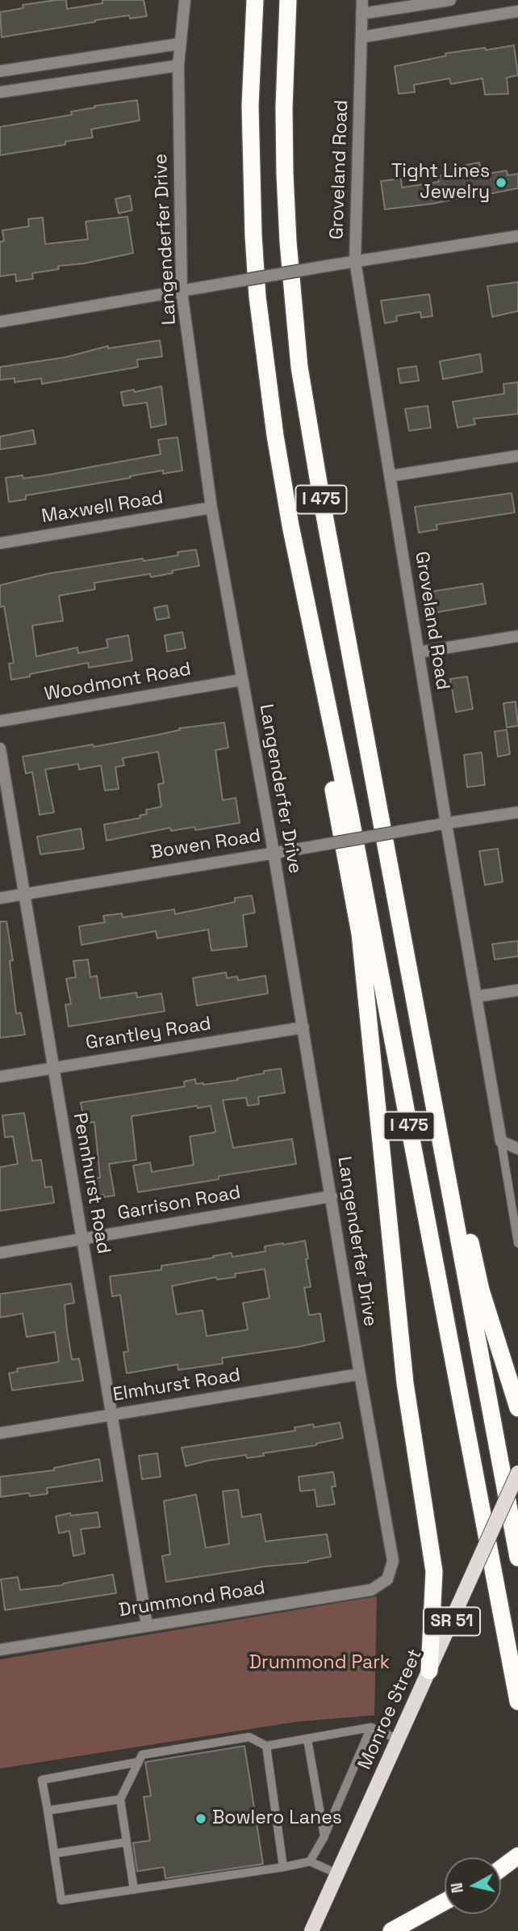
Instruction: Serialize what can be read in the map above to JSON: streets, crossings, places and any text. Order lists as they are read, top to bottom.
{
  "streets": {
    "highway": ["I 475"],
    "main road": ["SR 51", "Monroe Street"],
    "street": [
      "Groveland Road",
      "Langenderfer Drive",
      "Maxwell Road",
      "Woodmont Road",
      "Bowen Road",
      "Grantley Road",
      "Pennhurst Road",
      "Garrison Road",
      "Elmhurst Road",
      "Drummond Road"
    ]
  },
  "crossings": [
    ["Groveland Road", "Bowen Road"],
    ["Langenderfer Drive", "Maxwell Road"],
    ["Langenderfer Drive", "Woodmont Road"],
    ["Langenderfer Drive", "Bowen Road"],
    ["Langenderfer Drive", "Grantley Road"],
    ["Langenderfer Drive", "Garrison Road"],
    ["Langenderfer Drive", "Elmhurst Road"],
    ["Langenderfer Drive", "Drummond Road"],
    ["Bowen Road", "Pennhurst Road"],
    ["Grantley Road", "Pennhurst Road"],
    ["Pennhurst Road", "Garrison Road"],
    ["Pennhurst Road", "Elmhurst Road"],
    ["Pennhurst Road", "Drummond Road"]
  ],
  "parks": ["Drummond Park"],
  "places": ["Tight Lines Jewelry", "Bowlero Lanes"],
  "north": "left"
}
